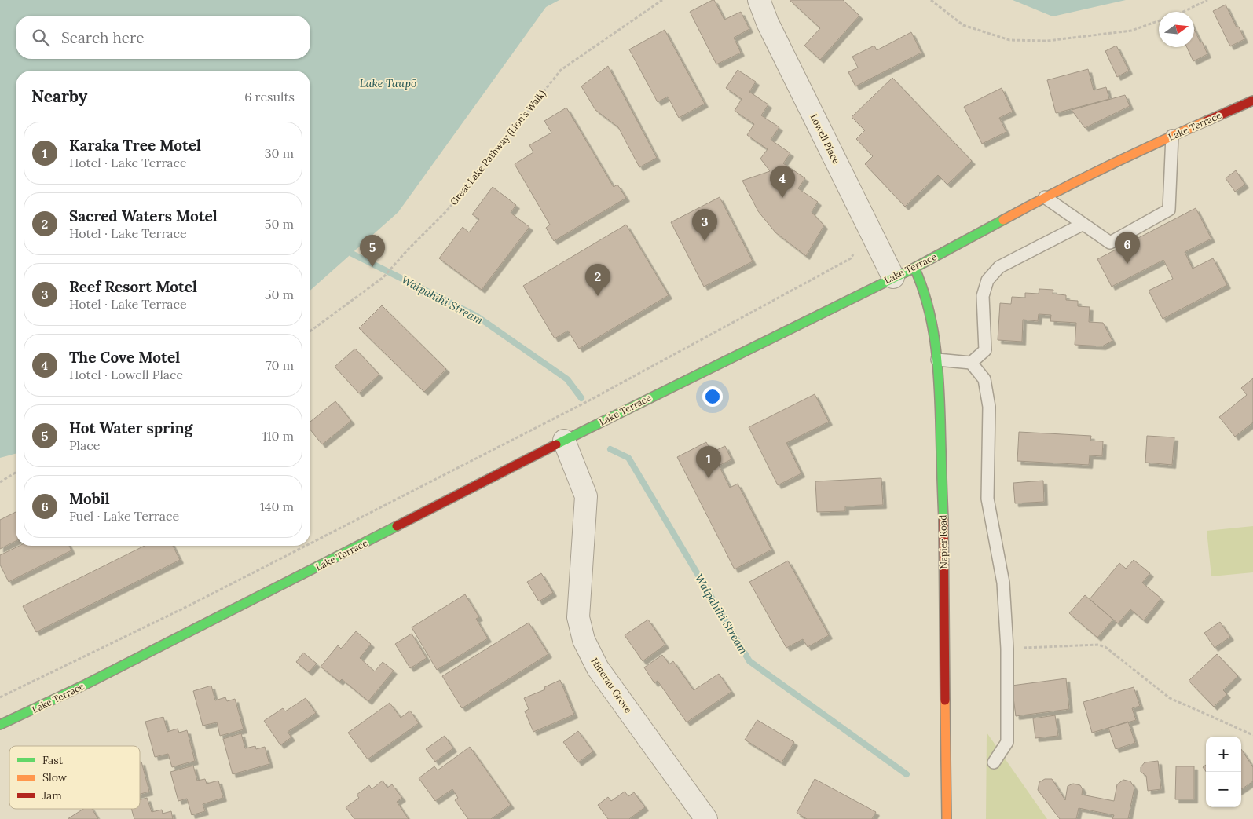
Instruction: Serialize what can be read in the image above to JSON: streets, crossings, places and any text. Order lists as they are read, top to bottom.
{
  "streets": {
    "main road": ["Lake Terrace", "Napier Road"],
    "street": ["Lowell Place", "Hinerau Grove"],
    "path": ["Great Lake Pathway (Lion's Walk)"]
  },
  "crossings": [
    ["Lake Terrace", "Lowell Place"],
    ["Lake Terrace", "Napier Road"],
    ["Lake Terrace", "Hinerau Grove"]
  ],
  "water": ["Lake Taupō", "Waipahihi Stream"],
  "legend": ["Fast", "Slow", "Jam"],
  "north": "right",
  "page": {
    "search": "Search here",
    "heading": ["Nearby", "6 results"],
    "list": [
      {
        "mark": "1",
        "name": "Karaka Tree Motel",
        "note": "Hotel · Lake Terrace",
        "value": "30 m"
      },
      {
        "mark": "2",
        "name": "Sacred Waters Motel",
        "note": "Hotel · Lake Terrace",
        "value": "50 m"
      },
      {
        "mark": "3",
        "name": "Reef Resort Motel",
        "note": "Hotel · Lake Terrace",
        "value": "50 m"
      },
      {
        "mark": "4",
        "name": "The Cove Motel",
        "note": "Hotel · Lowell Place",
        "value": "70 m"
      },
      {
        "mark": "5",
        "name": "Hot Water spring",
        "note": "Place",
        "value": "110 m"
      },
      {
        "mark": "6",
        "name": "Mobil",
        "note": "Fuel · Lake Terrace",
        "value": "140 m"
      }
    ],
    "pins": [
      "4",
      "3",
      "6",
      "5",
      "2",
      "1"
    ],
    "map_buttons": ["+", "−"]
  }
}
